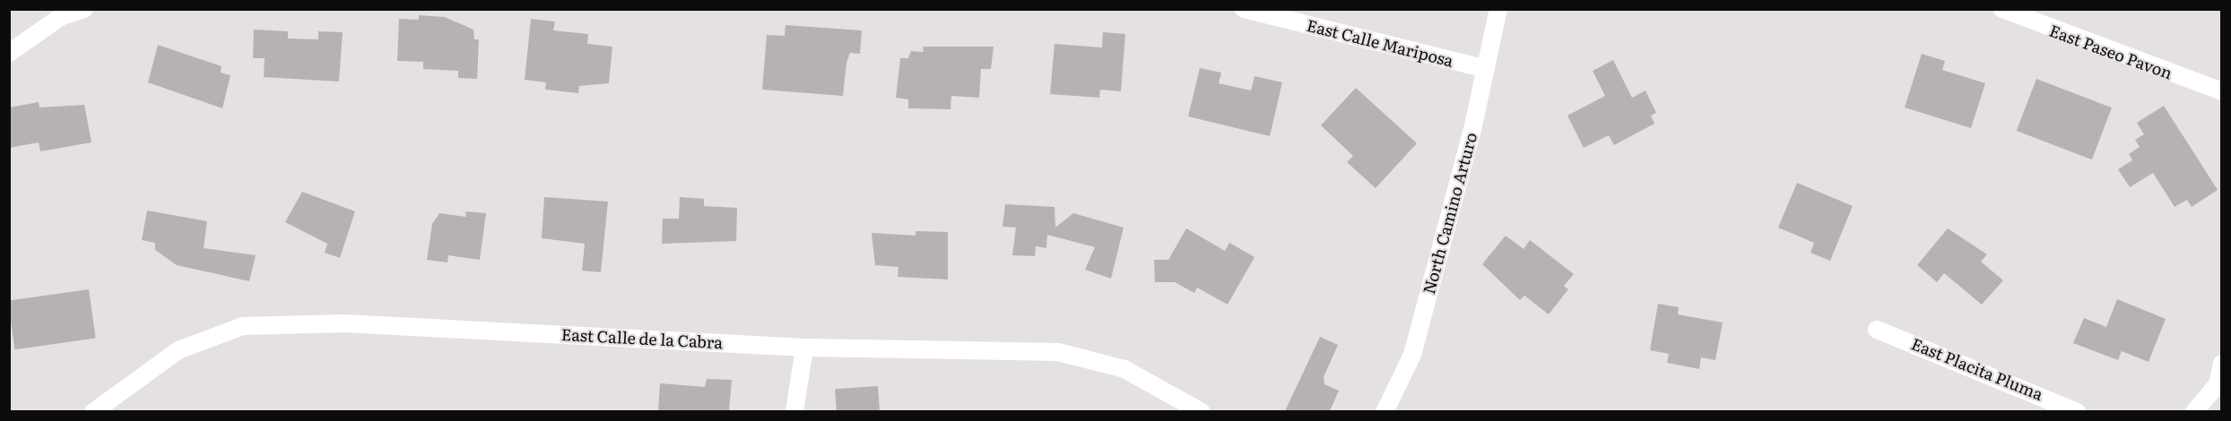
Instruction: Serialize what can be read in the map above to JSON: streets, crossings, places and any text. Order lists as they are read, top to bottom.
{
  "streets": {
    "street": [
      "East Calle Mariposa",
      "East Paseo Pavon",
      "North Camino Arturo",
      "East Calle de la Cabra",
      "East Placita Pluma"
    ]
  },
  "crossings": [
    ["East Calle Mariposa", "North Camino Arturo"]
  ]
}
